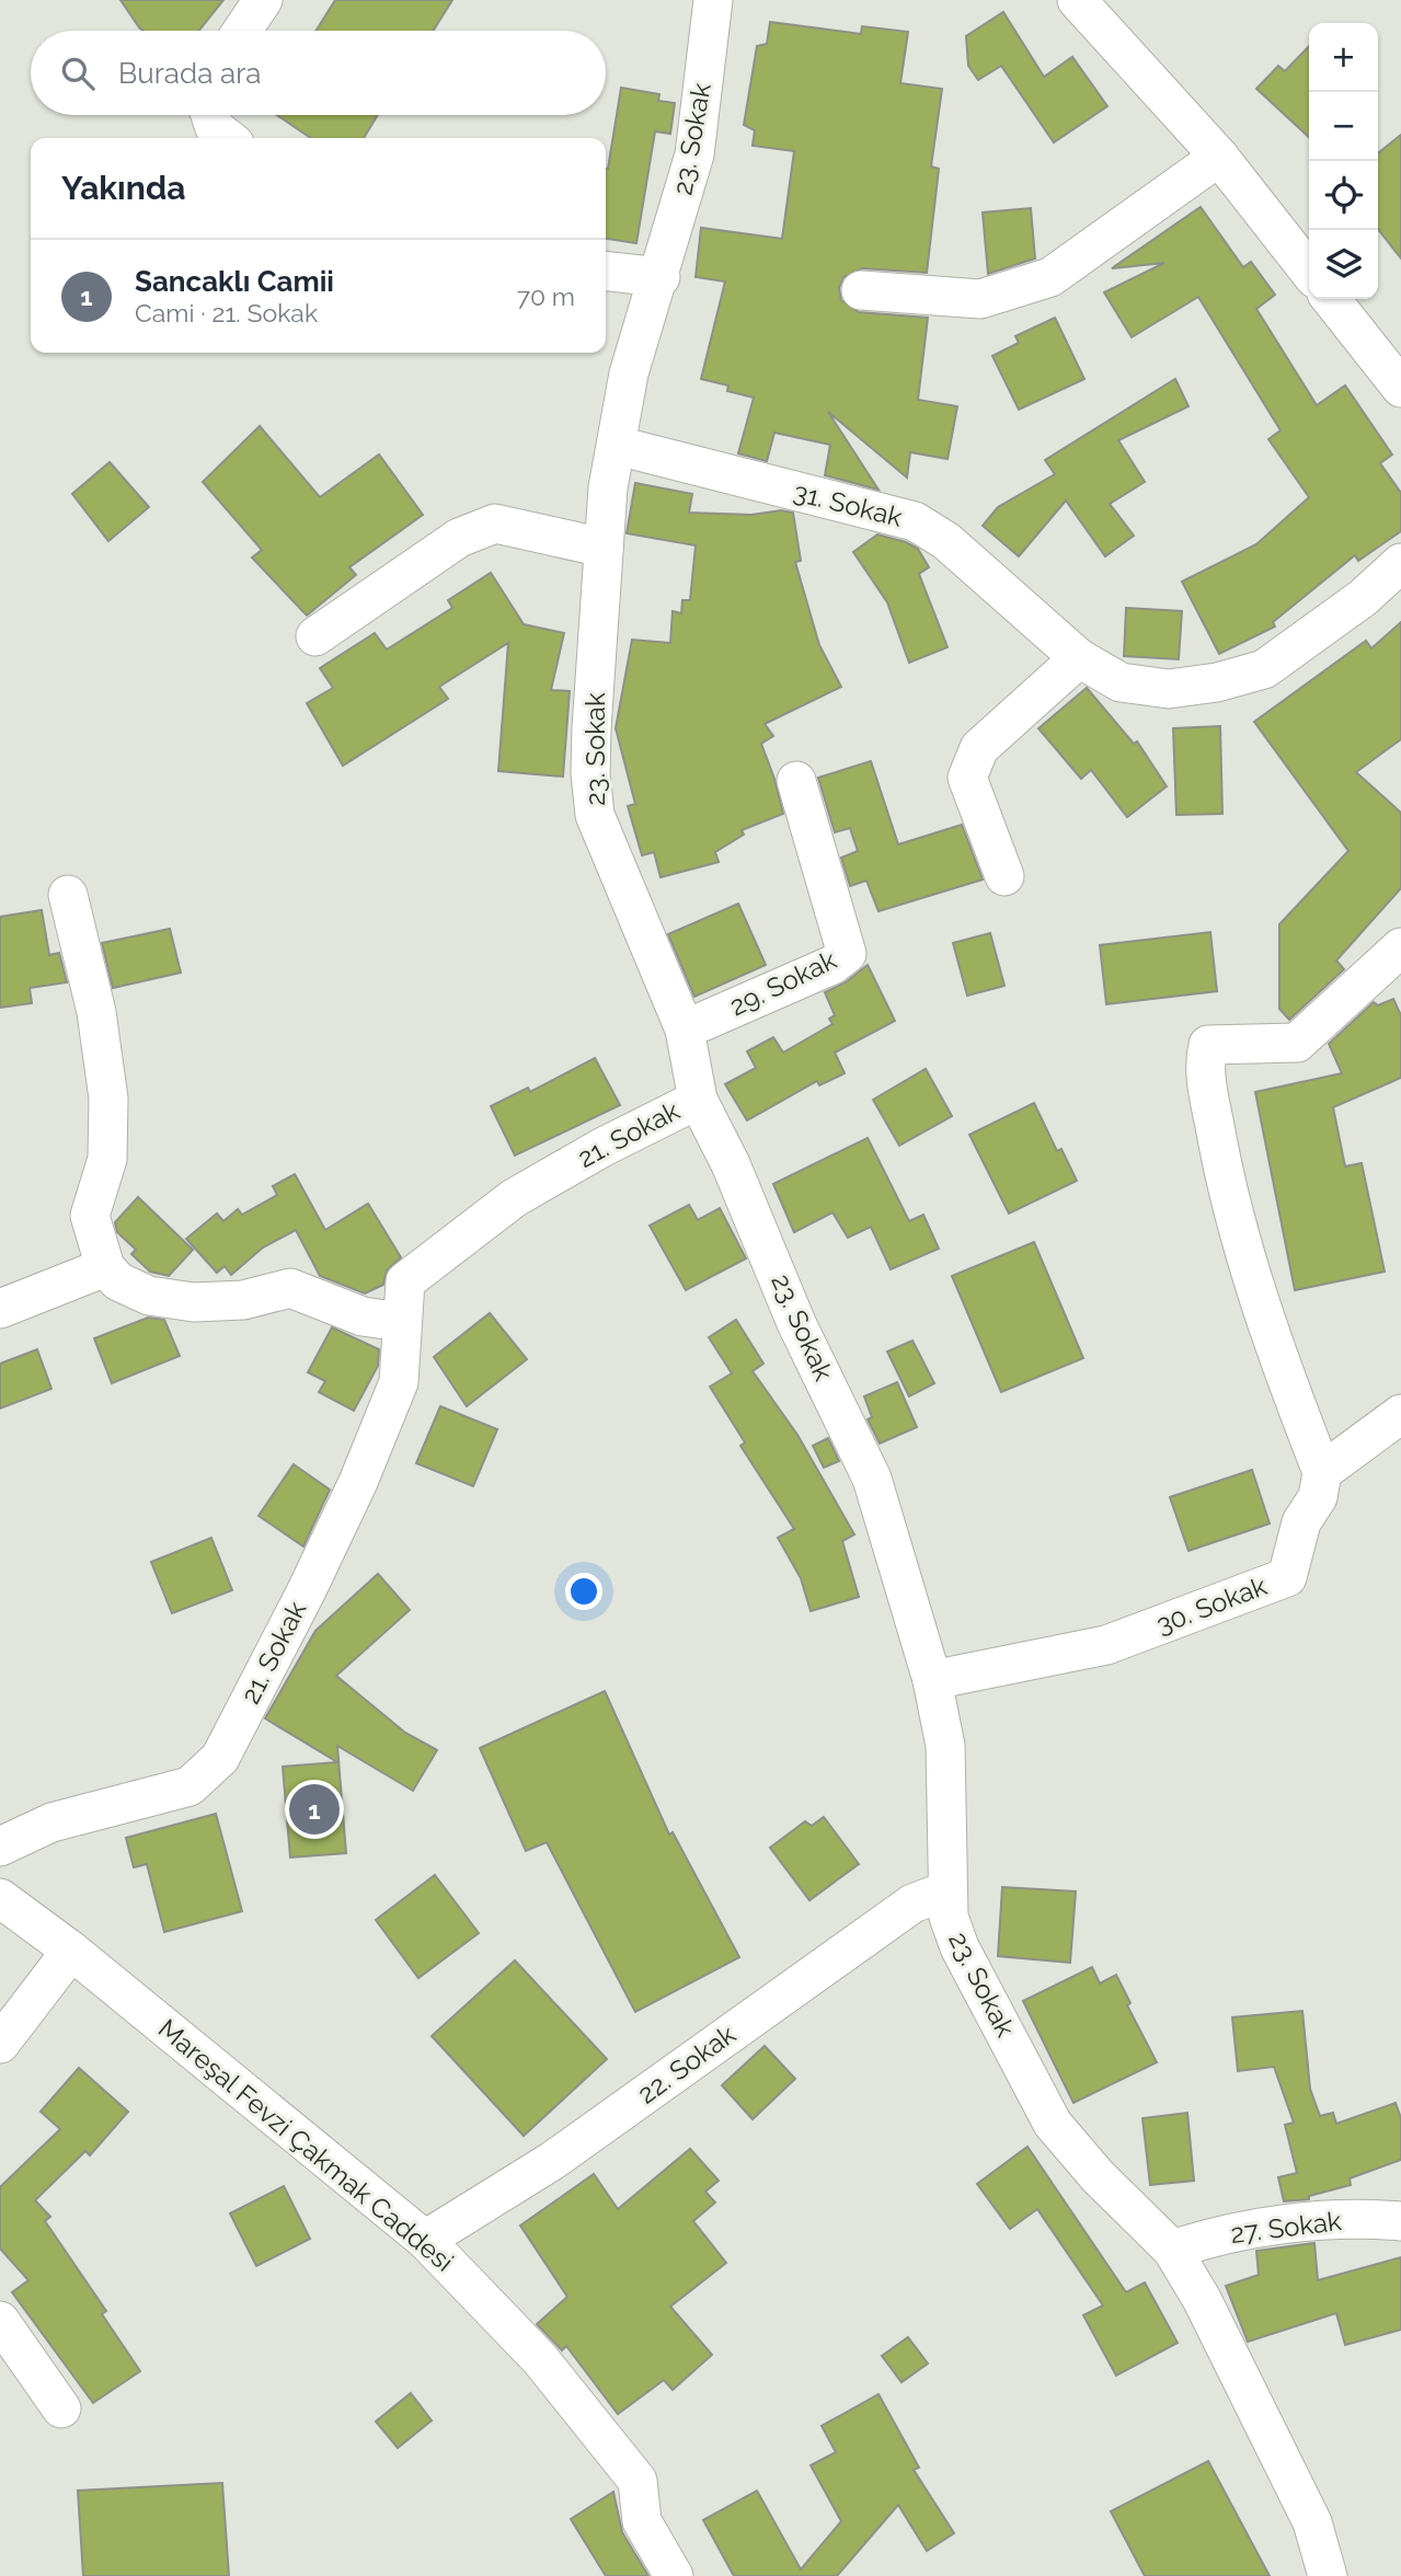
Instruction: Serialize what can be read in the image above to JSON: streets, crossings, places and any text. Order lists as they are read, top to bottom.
{
  "streets": {
    "street": [
      "23. Sokak",
      "31. Sokak",
      "29. Sokak",
      "21. Sokak",
      "30. Sokak",
      "22. Sokak",
      "Mareşal Fevzi Çakmak Caddesi",
      "27. Sokak"
    ]
  },
  "crossings": [
    ["23. Sokak", "31. Sokak"],
    ["23. Sokak", "29. Sokak"],
    ["23. Sokak", "21. Sokak"],
    ["23. Sokak", "30. Sokak"],
    ["23. Sokak", "22. Sokak"],
    ["23. Sokak", "27. Sokak"],
    ["22. Sokak", "Mareşal Fevzi Çakmak Caddesi"]
  ],
  "page": {
    "map_buttons": ["+", "−"],
    "search": "Burada ara",
    "heading": "Yakında",
    "list": [
      {
        "mark": "1",
        "name": "Sancaklı Camii",
        "note": "Cami · 21. Sokak",
        "value": "70 m"
      }
    ],
    "pins": "1"
  }
}
